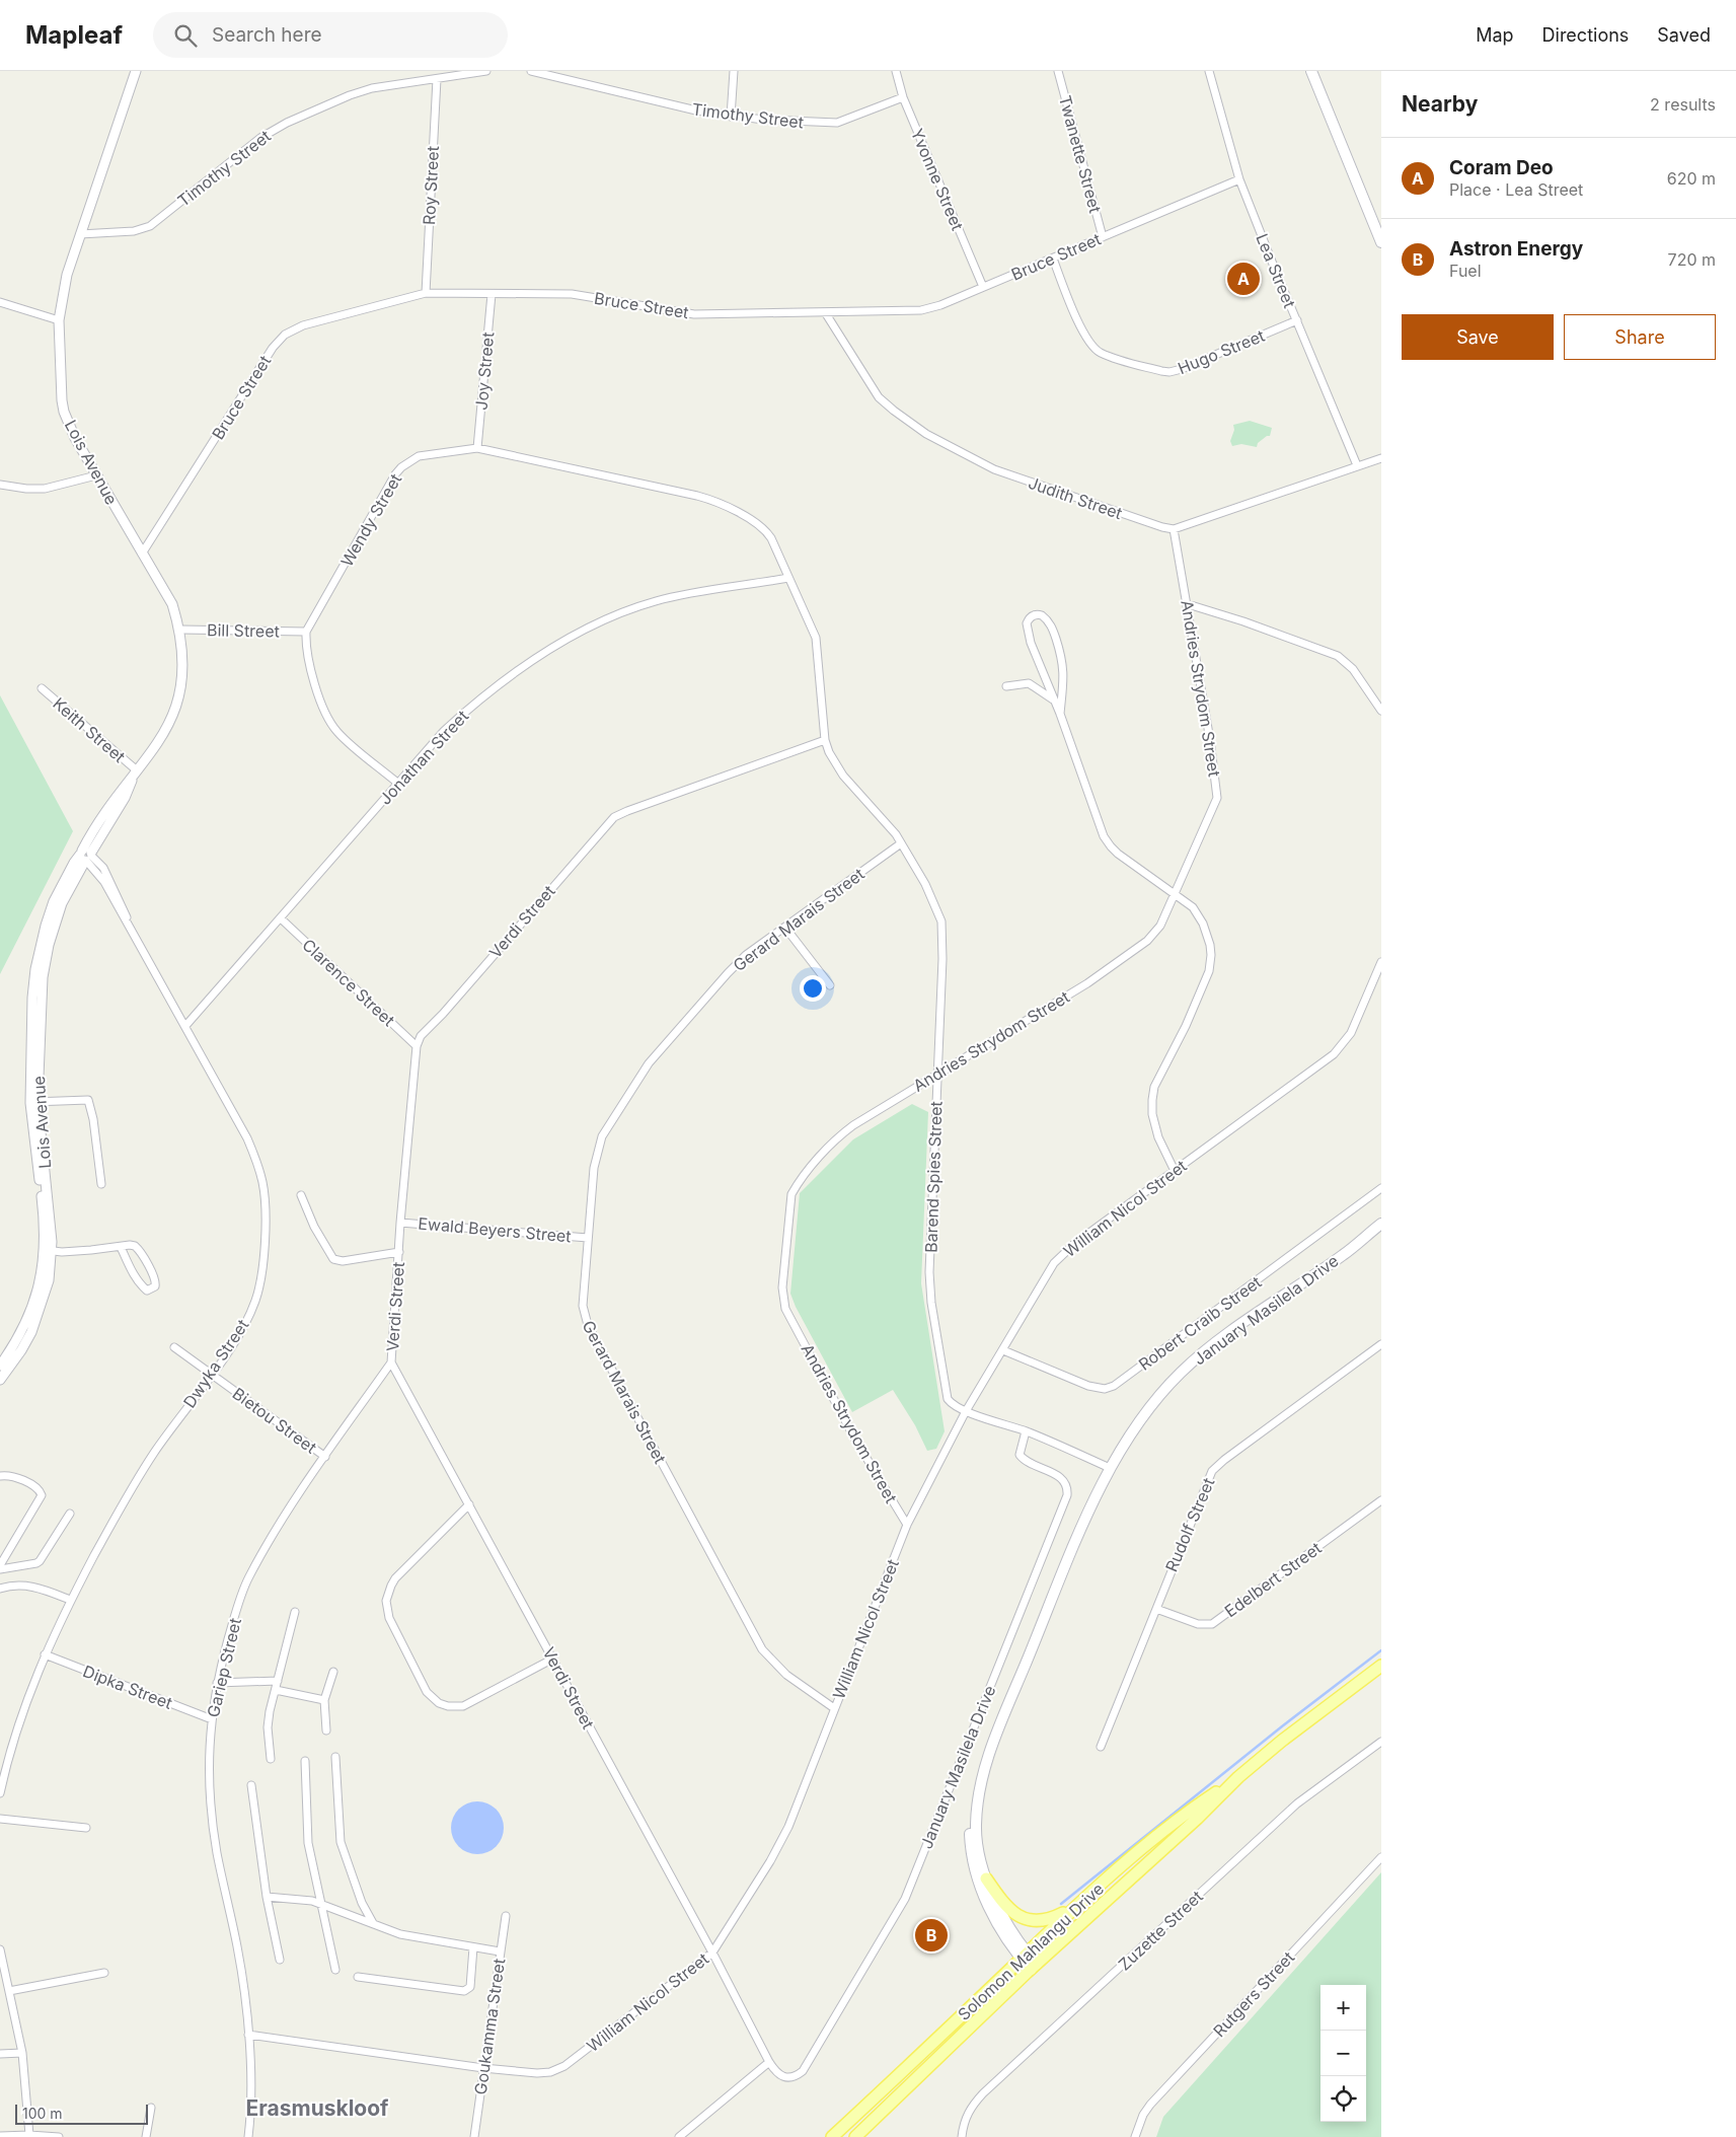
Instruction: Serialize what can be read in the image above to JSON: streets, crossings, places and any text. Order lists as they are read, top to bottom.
{
  "streets": {
    "main road": ["January Masilela Drive", "Solomon Mahlangu Drive"],
    "street": [
      "Timothy Street",
      "Twanette Street",
      "Yvonne Street",
      "Roy Street",
      "Bruce Street",
      "Lea Street",
      "Hugo Street",
      "Joy Street",
      "Lois Avenue",
      "Judith Street",
      "Wendy Street",
      "Bill Street",
      "Andries Strydom Street",
      "Keith Street",
      "Jonathan Street",
      "Gerard Marais Street",
      "Verdi Street",
      "Clarence Street",
      "Barend Spies Street",
      "William Nicol Street",
      "Ewald Beyers Street",
      "Robert Craib Street",
      "Dwyka Street",
      "Bietou Street",
      "Rudolf Street",
      "Edelbert Street",
      "Gariep Street",
      "Dipka Street",
      "Zuzette Street",
      "Rutgers Street",
      "Goukamma Street"
    ]
  },
  "crossings": [
    ["Timothy Street", "Yvonne Street"],
    ["Timothy Street", "Roy Street"],
    ["Timothy Street", "Lois Avenue"],
    ["Twanette Street", "Bruce Street"],
    ["Yvonne Street", "Bruce Street"],
    ["Roy Street", "Bruce Street"],
    ["Bruce Street", "Lea Street"],
    ["Bruce Street", "Hugo Street"],
    ["Bruce Street", "Joy Street"],
    ["Bruce Street", "Lois Avenue"],
    ["Bruce Street", "Judith Street"],
    ["Lea Street", "Hugo Street"],
    ["Joy Street", "Wendy Street"],
    ["Lois Avenue", "Bill Street"],
    ["Lois Avenue", "Keith Street"],
    ["Lois Avenue", "Dwyka Street"],
    ["Judith Street", "Andries Strydom Street"],
    ["Wendy Street", "Bill Street"],
    ["Wendy Street", "Jonathan Street"],
    ["Wendy Street", "Barend Spies Street"],
    ["Andries Strydom Street", "Barend Spies Street"],
    ["Andries Strydom Street", "William Nicol Street"],
    ["Jonathan Street", "Clarence Street"],
    ["Jonathan Street", "Barend Spies Street"],
    ["Jonathan Street", "Dwyka Street"],
    ["Gerard Marais Street", "Barend Spies Street"],
    ["Gerard Marais Street", "William Nicol Street"],
    ["Gerard Marais Street", "Ewald Beyers Street"],
    ["Verdi Street", "Clarence Street"],
    ["Verdi Street", "Barend Spies Street"],
    ["Verdi Street", "William Nicol Street"],
    ["Verdi Street", "Ewald Beyers Street"],
    ["Verdi Street", "January Masilela Drive"],
    ["Verdi Street", "Gariep Street"],
    ["Barend Spies Street", "William Nicol Street"],
    ["Barend Spies Street", "January Masilela Drive"],
    ["William Nicol Street", "Robert Craib Street"],
    ["William Nicol Street", "Gariep Street"],
    ["William Nicol Street", "Goukamma Street"],
    ["January Masilela Drive", "Solomon Mahlangu Drive"],
    ["Dwyka Street", "Bietou Street"],
    ["Dwyka Street", "Dipka Street"],
    ["Bietou Street", "Gariep Street"],
    ["Rudolf Street", "Edelbert Street"],
    ["Gariep Street", "Dipka Street"]
  ],
  "districts": ["Erasmuskloof"],
  "scale_bar": "100 m",
  "page": {
    "header": "Mapleaf",
    "search": "Search here",
    "nav": ["Map", "Directions", "Saved"],
    "heading": ["Nearby", "2 results"],
    "list": [
      {
        "mark": "A",
        "name": "Coram Deo",
        "note": "Place · Lea Street",
        "value": "620 m"
      },
      {
        "mark": "B",
        "name": "Astron Energy",
        "note": "Fuel",
        "value": "720 m"
      }
    ],
    "pins": ["A", "B"],
    "buttons": ["Save", "Share"],
    "map_buttons": ["+", "−"],
    "scale": "100 m"
  }
}
